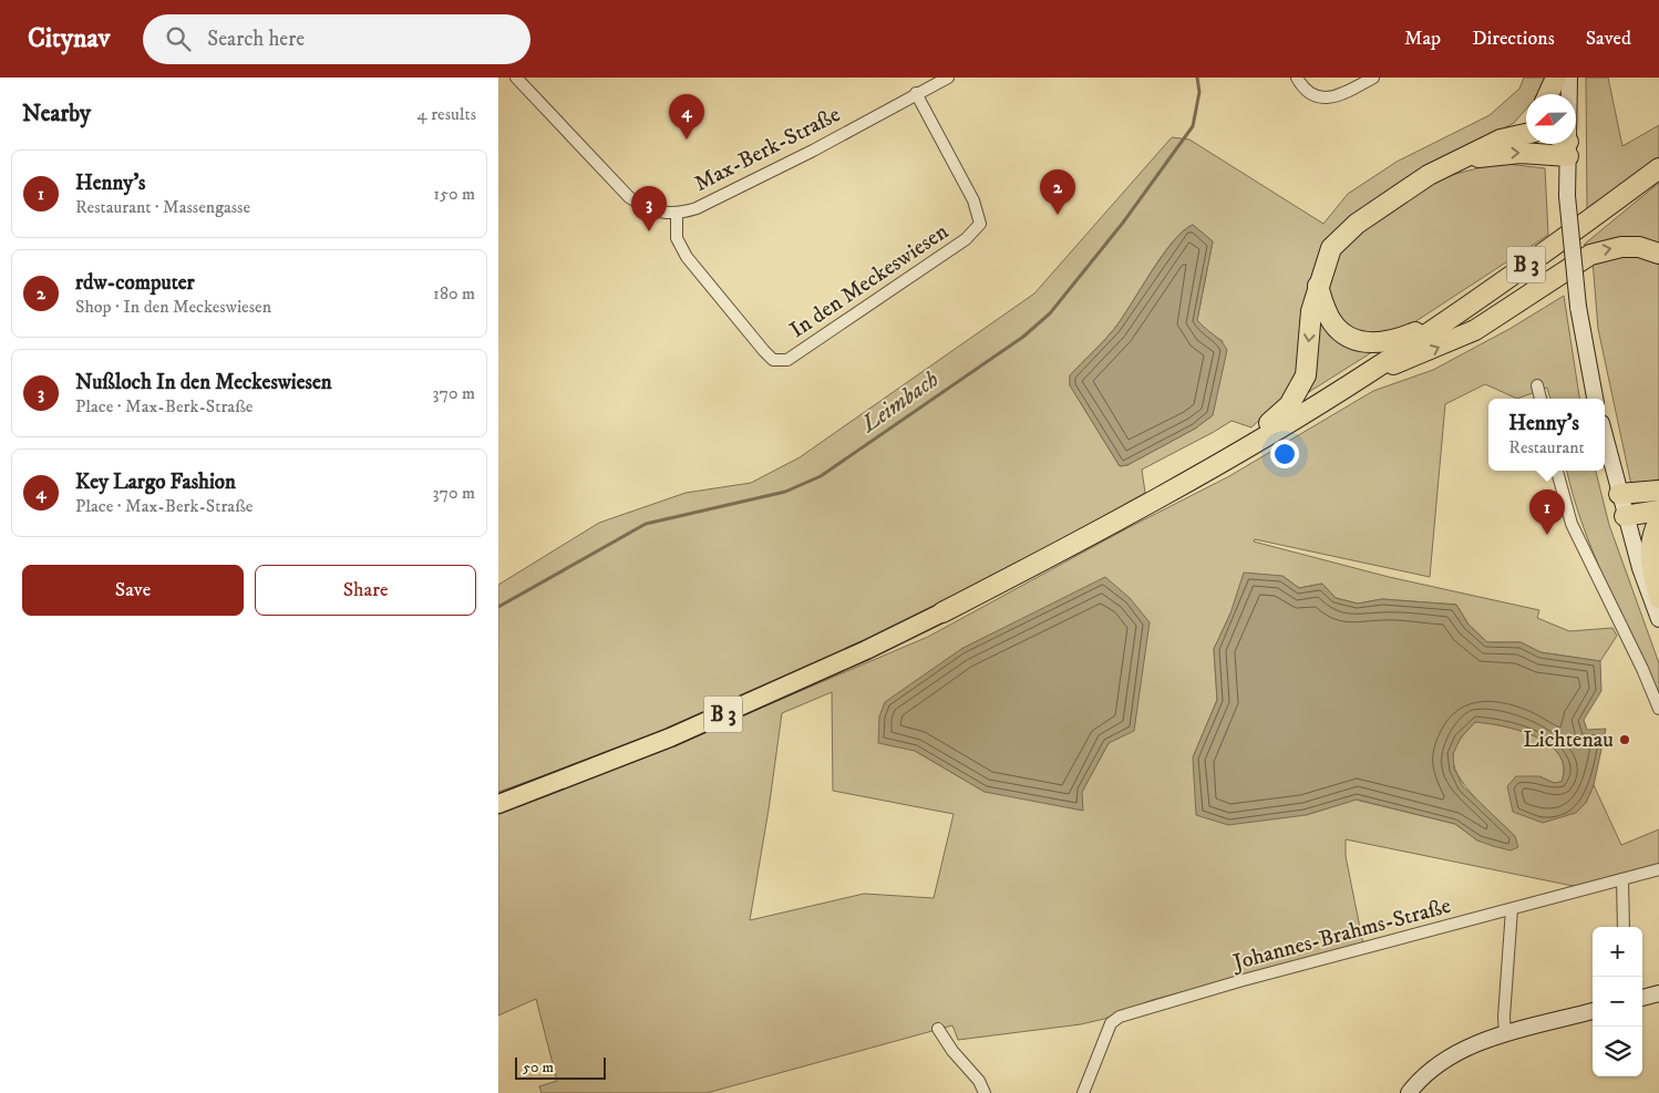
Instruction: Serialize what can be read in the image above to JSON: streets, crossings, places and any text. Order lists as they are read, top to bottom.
{
  "streets": {
    "highway": ["B 3"],
    "street": ["Max-Berk-Straße", "In den Meckeswiesen", "Johannes-Brahms-Straße"]
  },
  "crossings": [
    ["Max-Berk-Straße", "In den Meckeswiesen"]
  ],
  "water": ["Leimbach"],
  "places": ["Lichtenau"],
  "scale_bar": "50 m",
  "north": "left",
  "page": {
    "header": "Citynav",
    "search": "Search here",
    "nav": ["Map", "Directions", "Saved"],
    "heading": ["Nearby", "4 results"],
    "pins": [
      "4",
      "2",
      "3",
      "1"
    ],
    "list": [
      {
        "mark": "1",
        "name": "Henny's",
        "note": "Restaurant · Massengasse",
        "value": "150 m"
      },
      {
        "mark": "2",
        "name": "rdw-computer",
        "note": "Shop · In den Meckeswiesen",
        "value": "180 m"
      },
      {
        "mark": "3",
        "name": "Nußloch In den Meckeswiesen",
        "note": "Place · Max-Berk-Straße",
        "value": "370 m"
      },
      {
        "mark": "4",
        "name": "Key Largo Fashion",
        "note": "Place · Max-Berk-Straße",
        "value": "370 m"
      }
    ],
    "popup": ["Henny's", "Restaurant"],
    "buttons": ["Save", "Share"],
    "map_buttons": ["+", "−"],
    "scale": "50 m"
  }
}
